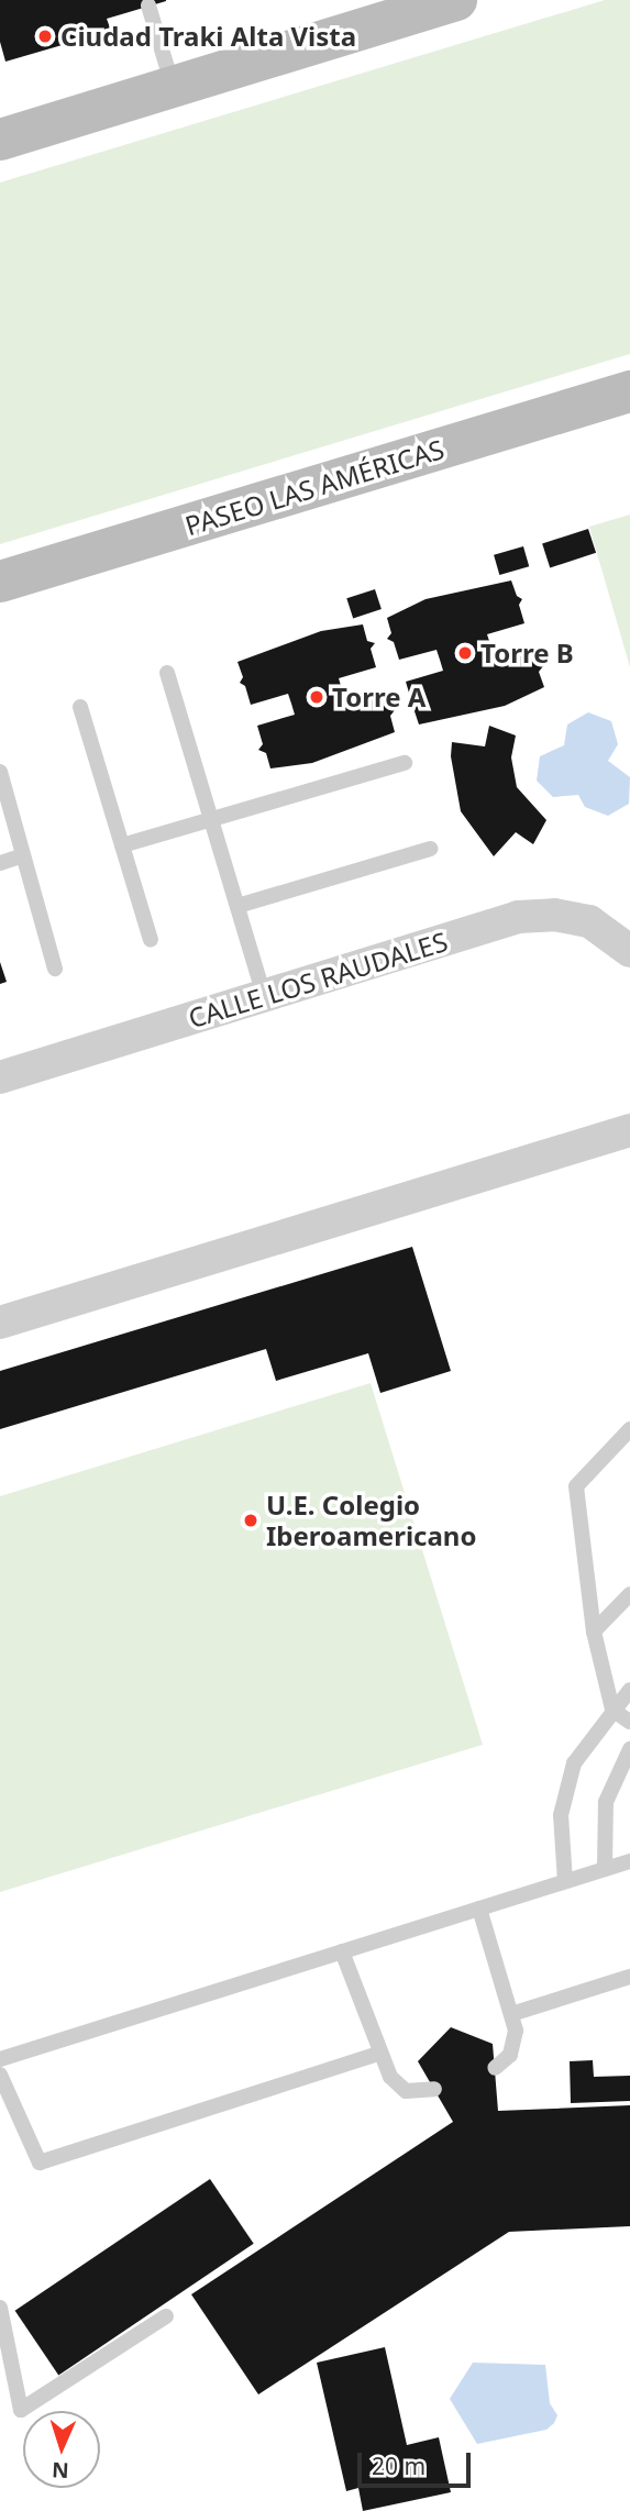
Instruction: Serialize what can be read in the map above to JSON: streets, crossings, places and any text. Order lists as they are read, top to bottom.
{
  "streets": {
    "main road": ["PASEO LAS AMÉRICAS"],
    "street": ["CALLE LOS RAUDALES"]
  },
  "places": [
    "Ciudad Traki Alta Vista",
    "Torre B",
    "Torre A",
    "U.E. Colegio Iberoamericano"
  ],
  "scale_bar": "20 m",
  "north": "bottom"
}
